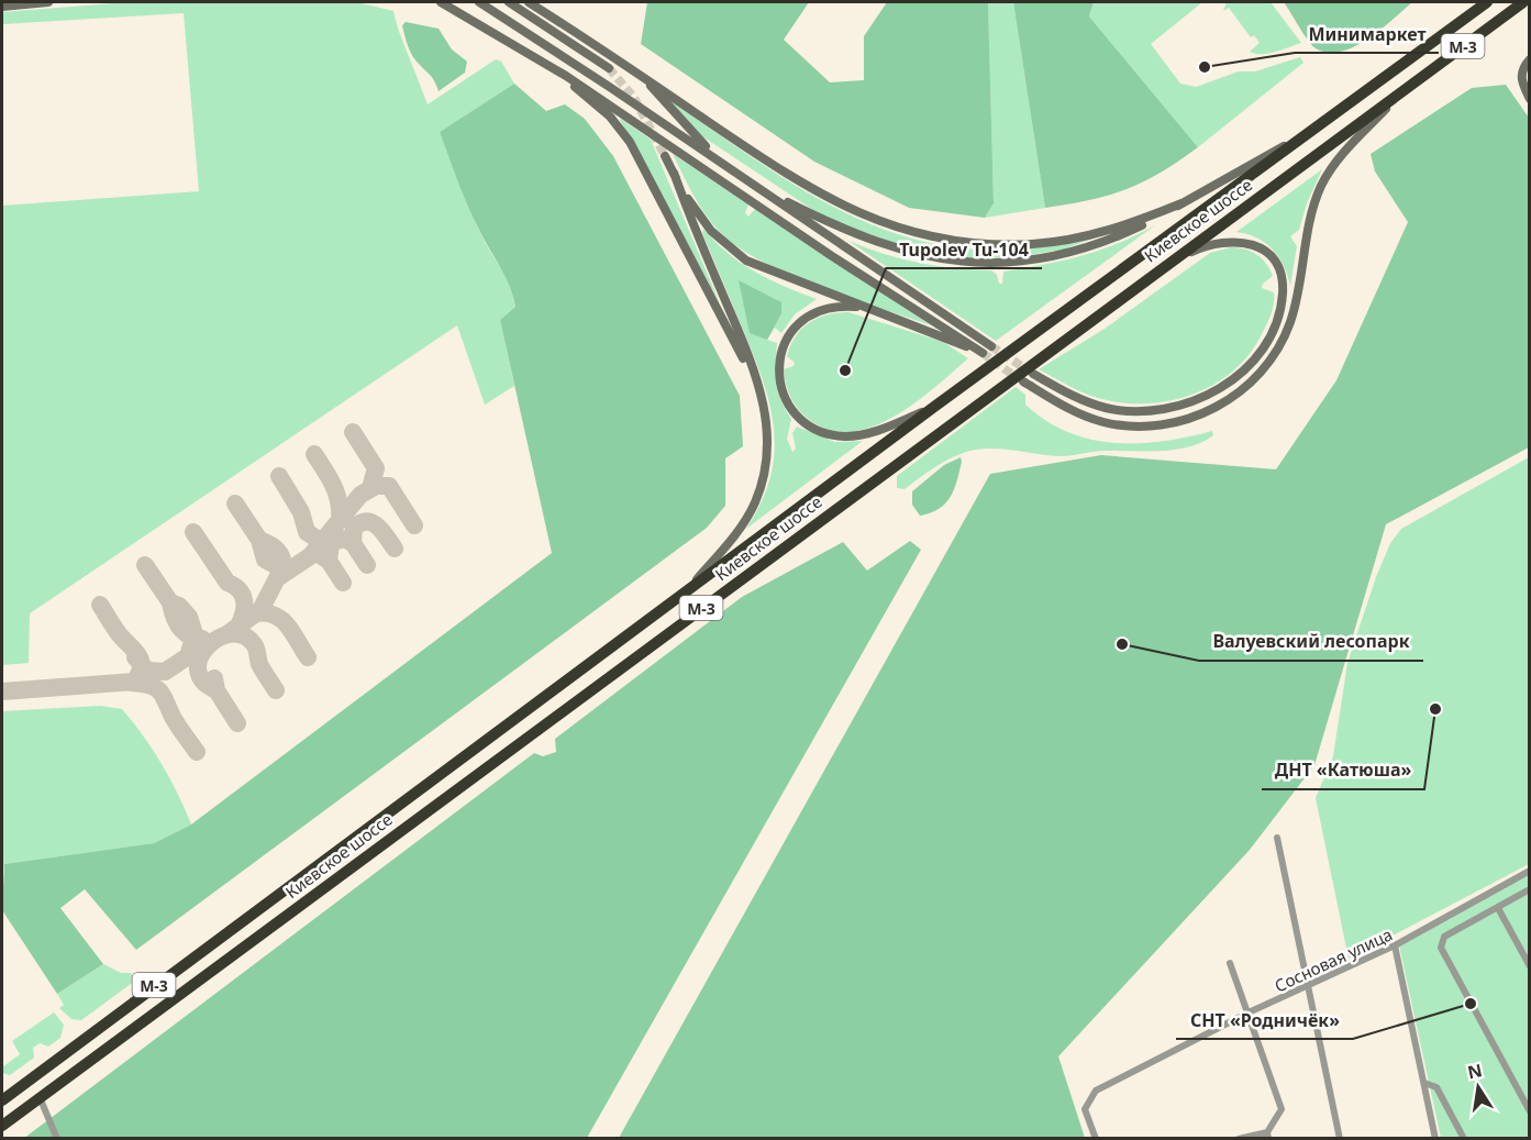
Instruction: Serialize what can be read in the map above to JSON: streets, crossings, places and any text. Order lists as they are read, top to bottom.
{
  "streets": {
    "highway": ["М-3", "Киевское шоссе"],
    "street": ["Сосновая улица"]
  },
  "places": [
    "Минимаркет",
    "Tupolev Tu-104",
    "Валуевский лесопарк",
    "ДНТ «Катюша»",
    "СНТ «Родничёк»"
  ],
  "north": "top"
}
